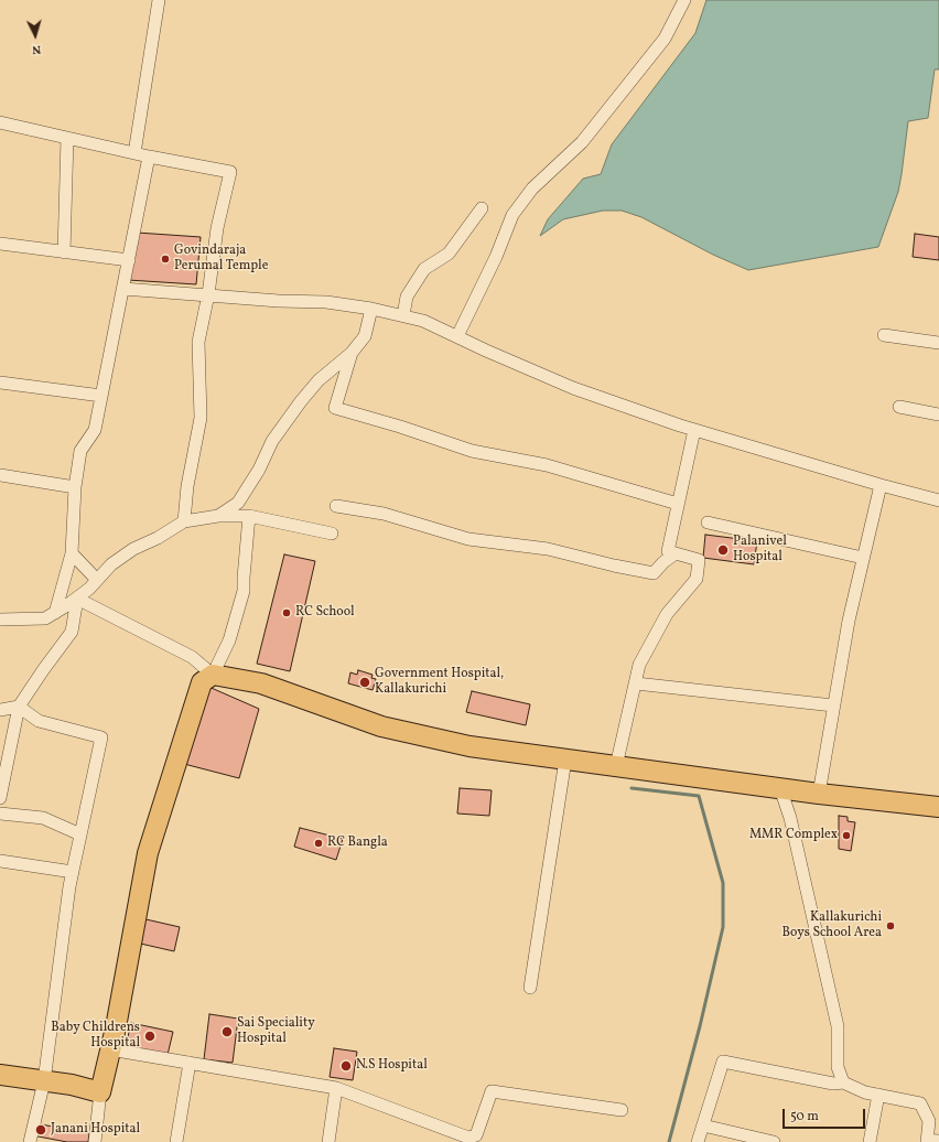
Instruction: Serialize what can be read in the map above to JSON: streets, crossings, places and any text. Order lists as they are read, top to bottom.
{
  "places": [
    "Govindaraja Perumal Temple",
    "Palanivel Hospital",
    "RC School",
    "Government Hospital, Kallakurichi",
    "MMR Complex",
    "RC Bangla",
    "Kallakurichi Boys School Area",
    "Sai Speciality Hospital",
    "Baby Childrens Hospital",
    "N.S Hospital",
    "Janani Hospital"
  ],
  "scale_bar": "50 m",
  "north": "bottom"
}
